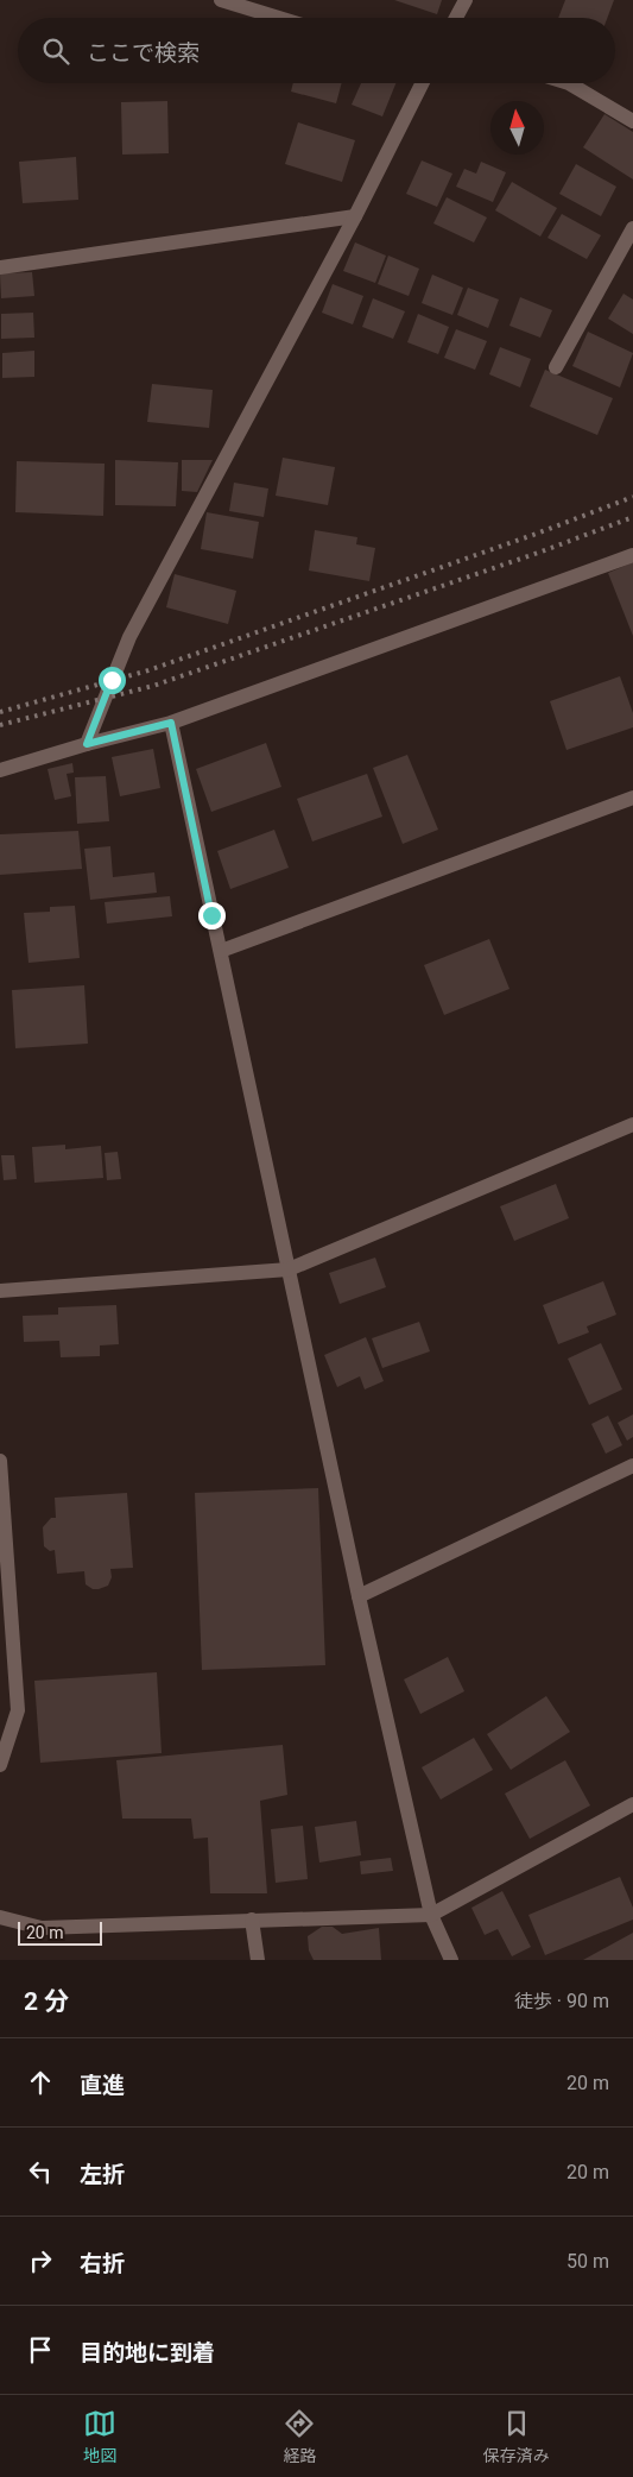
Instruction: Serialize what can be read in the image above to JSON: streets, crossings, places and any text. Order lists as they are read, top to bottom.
{
  "scale_bar": "20 m",
  "north": "top",
  "page": {
    "search": "ここで検索",
    "scale": "20 m",
    "heading": ["2 分", "徒歩 · 90 m"],
    "list": [
      ["直進", "20 m"],
      ["左折", "20 m"],
      ["右折", "50 m"],
      "目的地に到着"
    ],
    "nav": ["地図", "経路", "保存済み"]
  }
}
